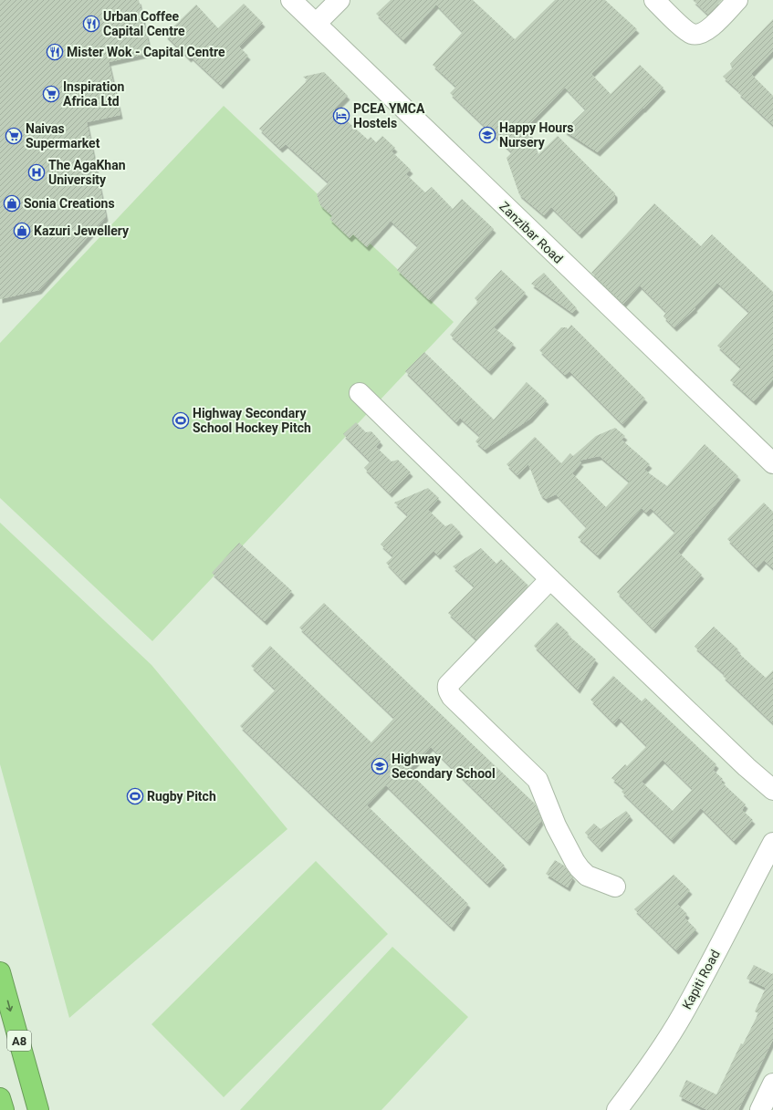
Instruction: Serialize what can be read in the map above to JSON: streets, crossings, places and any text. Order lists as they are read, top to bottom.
{
  "streets": {
    "highway": ["A8"],
    "street": ["Zanzibar Road", "Kapiti Road"]
  },
  "places": {
    "restaurant": ["Urban Coffee Capital Centre", "Mister Wok - Capital Centre"],
    "supermarket": ["Inspiration Africa Ltd", "Naivas Supermarket"],
    "hotel": ["PCEA YMCA Hostels"],
    "school or university": ["Happy Hours Nursery", "Highway Secondary School"],
    "hospital": ["The AgaKhan University"],
    "shop": ["Sonia Creations", "Kazuri Jewellery"],
    "sports": ["Highway Secondary School Hockey Pitch", "Rugby Pitch"]
  }
}
